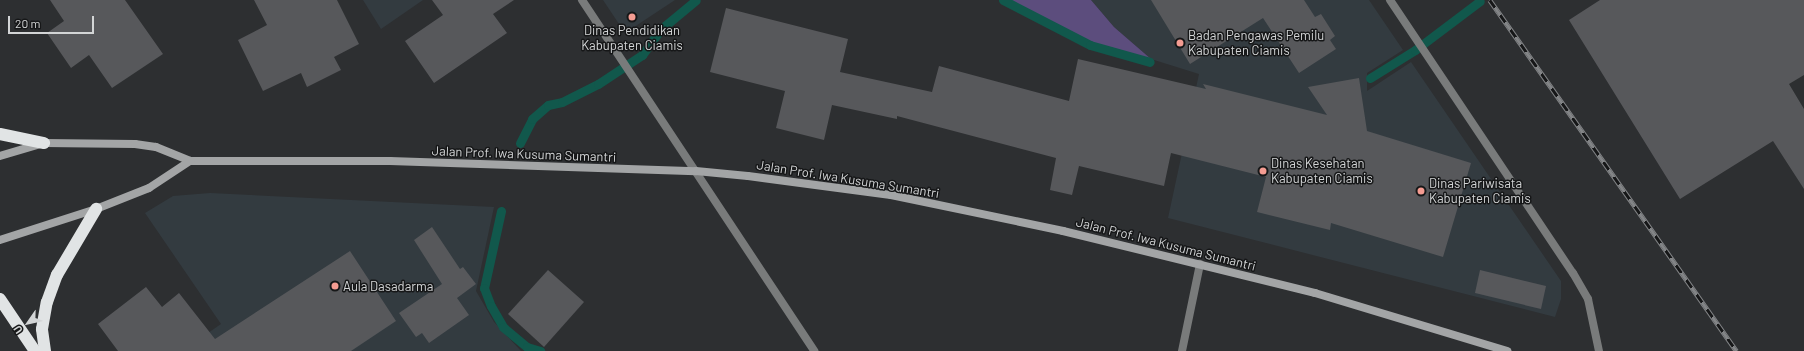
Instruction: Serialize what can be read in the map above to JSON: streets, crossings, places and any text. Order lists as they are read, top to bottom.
{
  "streets": {
    "main road": ["Jalan Prof. Iwa Kusuma Sumantri"]
  },
  "places": [
    "Dinas Pendidikan Kabupaten Ciamis",
    "Badan Pengawas Pemilu Kabupaten Ciamis",
    "Dinas Kesehatan Kabupaten Ciamis",
    "Dinas Pariwisata Kabupaten Ciamis",
    "Aula Dasadarma"
  ],
  "scale_bar": "20 m",
  "north": "bottom left"
}
